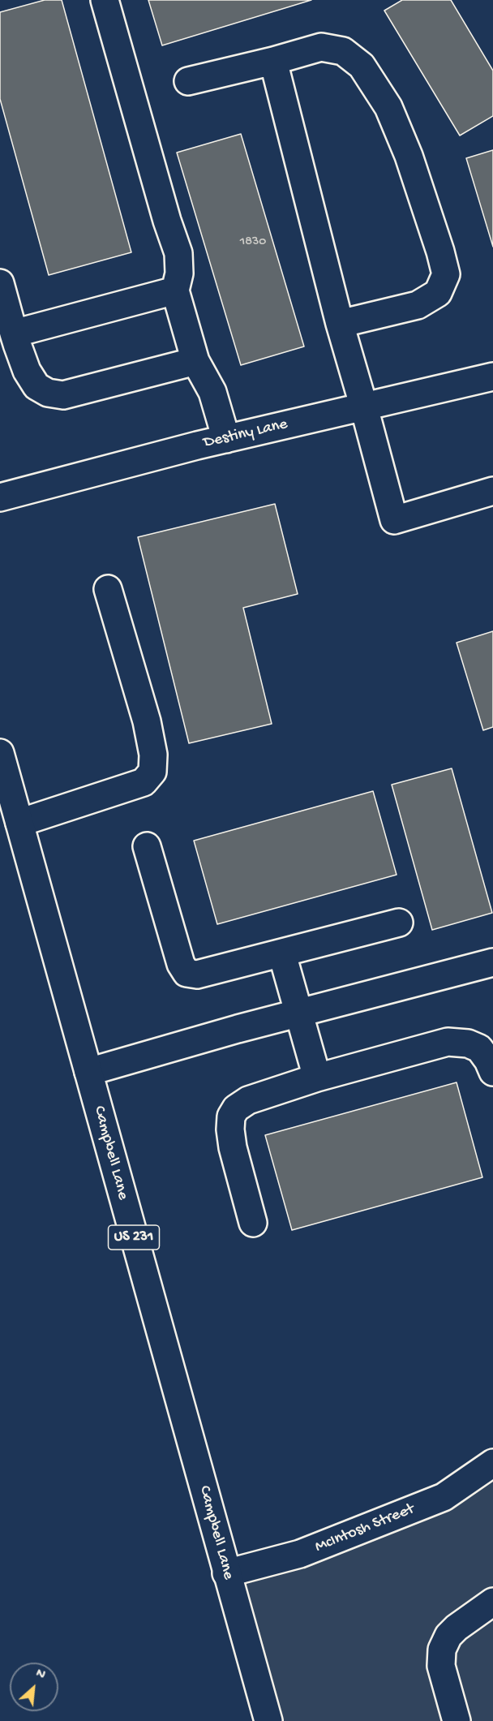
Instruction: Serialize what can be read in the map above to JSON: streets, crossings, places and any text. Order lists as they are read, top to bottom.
{
  "streets": {
    "main road": [
      "Destiny Lane",
      "Campbell Lane",
      "US 231",
      "McIntosh Street"
    ]
  },
  "crossings": [
    ["Campbell Lane", "McIntosh Street"]
  ],
  "house_numbers": ["1830"],
  "north": "top right"
}
